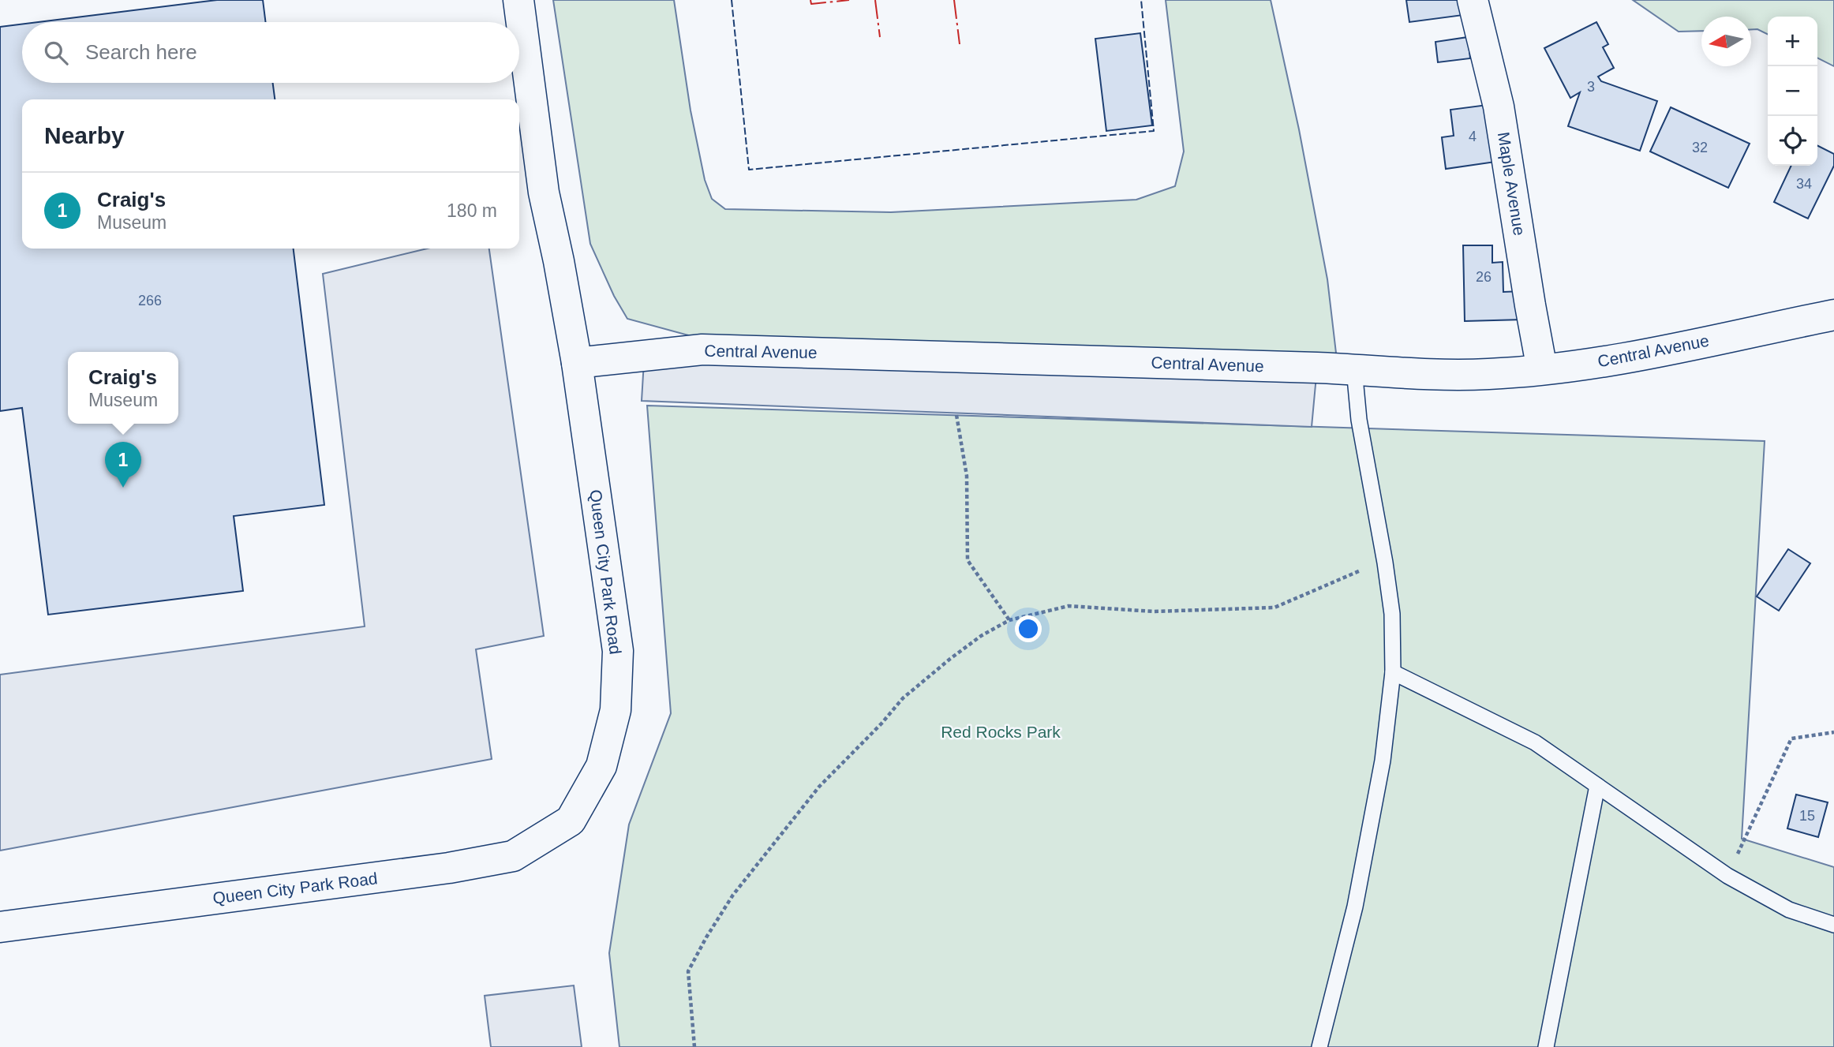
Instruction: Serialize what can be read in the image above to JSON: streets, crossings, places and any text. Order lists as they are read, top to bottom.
{
  "streets": {
    "street": ["Maple Avenue", "Central Avenue", "Queen City Park Road"]
  },
  "crossings": [
    ["Maple Avenue", "Central Avenue"],
    ["Central Avenue", "Queen City Park Road"]
  ],
  "parks": ["Red Rocks Park"],
  "house_numbers": [
    "3",
    "4",
    "32",
    "34",
    "26",
    "266",
    "15"
  ],
  "north": "left",
  "page": {
    "map_buttons": ["+", "−"],
    "search": "Search here",
    "heading": "Nearby",
    "list": [
      {
        "mark": "1",
        "name": "Craig's",
        "note": "Museum",
        "value": "180 m"
      }
    ],
    "popup": ["Craig's", "Museum"],
    "pins": "1"
  }
}
